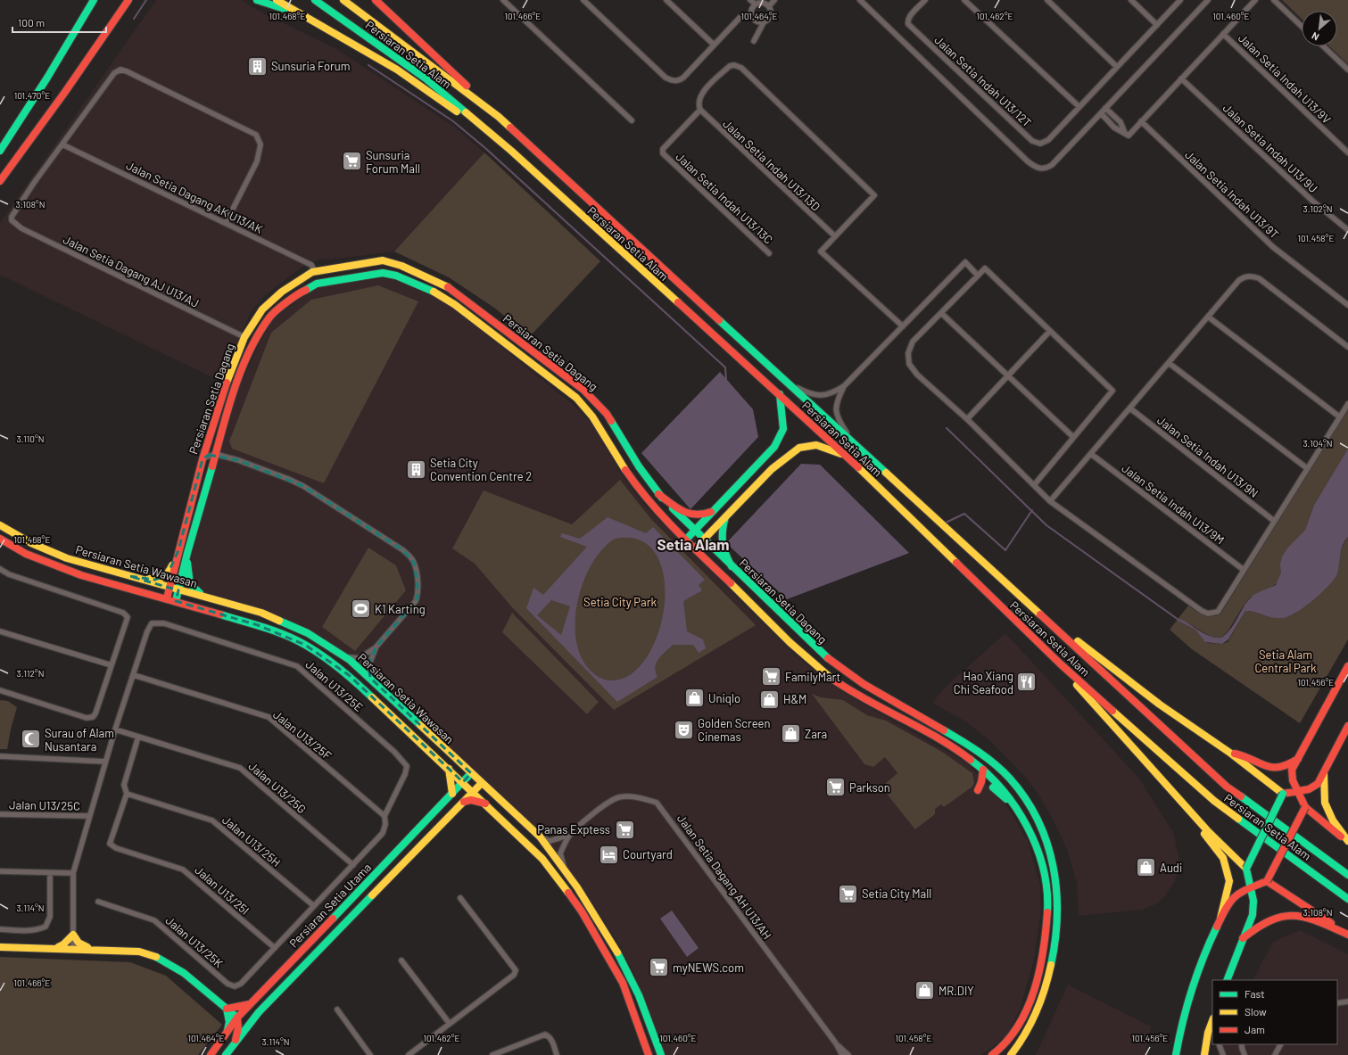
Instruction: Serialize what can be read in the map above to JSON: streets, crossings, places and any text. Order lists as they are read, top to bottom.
{
  "streets": {
    "main road": [
      "Persiaran Setia Alam",
      "Persiaran Setia Dagang",
      "Persiaran Setia Wawasan",
      "Persiaran Setia Utama"
    ],
    "street": [
      "Jalan Setia Indah U13/9V",
      "Jalan Setia Indah U13/12T",
      "Jalan Setia Indah U13/9U",
      "Jalan Setia Indah U13/13D",
      "Jalan Setia Indah U13/9T",
      "Jalan Setia Dagang AK U13/AK",
      "Jalan Setia Indah U13/13C",
      "Jalan Setia Dagang AJ U13/AJ",
      "Jalan Setia Indah U13/9N",
      "Jalan Setia Indah U13/9M",
      "Jalan U13/25E",
      "Jalan U13/25F",
      "Jalan U13/25G",
      "Jalan U13/25C",
      "Jalan U13/25H",
      "Jalan Setia Dagang AH U13/AH",
      "Jalan U13/25I",
      "Jalan U13/25K"
    ]
  },
  "crossings": [
    ["Jalan Setia Indah U13/13D", "Jalan Setia Indah U13/13C"],
    ["Jalan Setia Dagang AK U13/AK", "Jalan Setia Dagang AJ U13/AJ"],
    ["Jalan Setia Dagang AK U13/AK", "Persiaran Setia Dagang"],
    ["Jalan Setia Dagang AJ U13/AJ", "Persiaran Setia Dagang"],
    ["Persiaran Setia Dagang", "Persiaran Setia Wawasan"],
    ["Persiaran Setia Wawasan", "Jalan Setia Dagang AH U13/AH"],
    ["Persiaran Setia Wawasan", "Persiaran Setia Utama"],
    ["Jalan U13/25E", "Jalan U13/25F"],
    ["Jalan U13/25H", "Jalan U13/25I"],
    ["Jalan U13/25I", "Jalan U13/25K"]
  ],
  "districts": ["Setia Alam"],
  "parks": ["Setia City Park", "Setia Alam Central Park"],
  "places": {
    "building": ["Sunsuria Forum", "Setia City Convention Centre 2"],
    "supermarket": [
      "Sunsuria Forum Mall",
      "FamilyMart",
      "Parkson",
      "Panas Exptess",
      "Setia City Mall",
      "myNEWS.com"
    ],
    "sports": ["K1 Karting"],
    "restaurant": ["Hao Xiang Chi Seafood"],
    "shop": [
      "Uniqlo",
      "H&M",
      "Zara",
      "Audi",
      "MR.DIY"
    ],
    "theatre": ["Golden Screen Cinemas"],
    "mosque": ["Surau of Alam Nusantara"],
    "hotel": ["Courtyard"]
  },
  "legend": ["Fast", "Slow", "Jam"],
  "scale_bar": "100 m",
  "north": "bottom left",
  "coordinates": [
    "101.468°E",
    "101.466°E",
    "101.464°E",
    "101.462°E",
    "101.460°E",
    "101.470°E",
    "3.108°N",
    "3.102°N",
    "101.458°E",
    "3.110°N",
    "3.104°N",
    "3.112°N",
    "101.456°E",
    "3.114°N"
  ]
}
